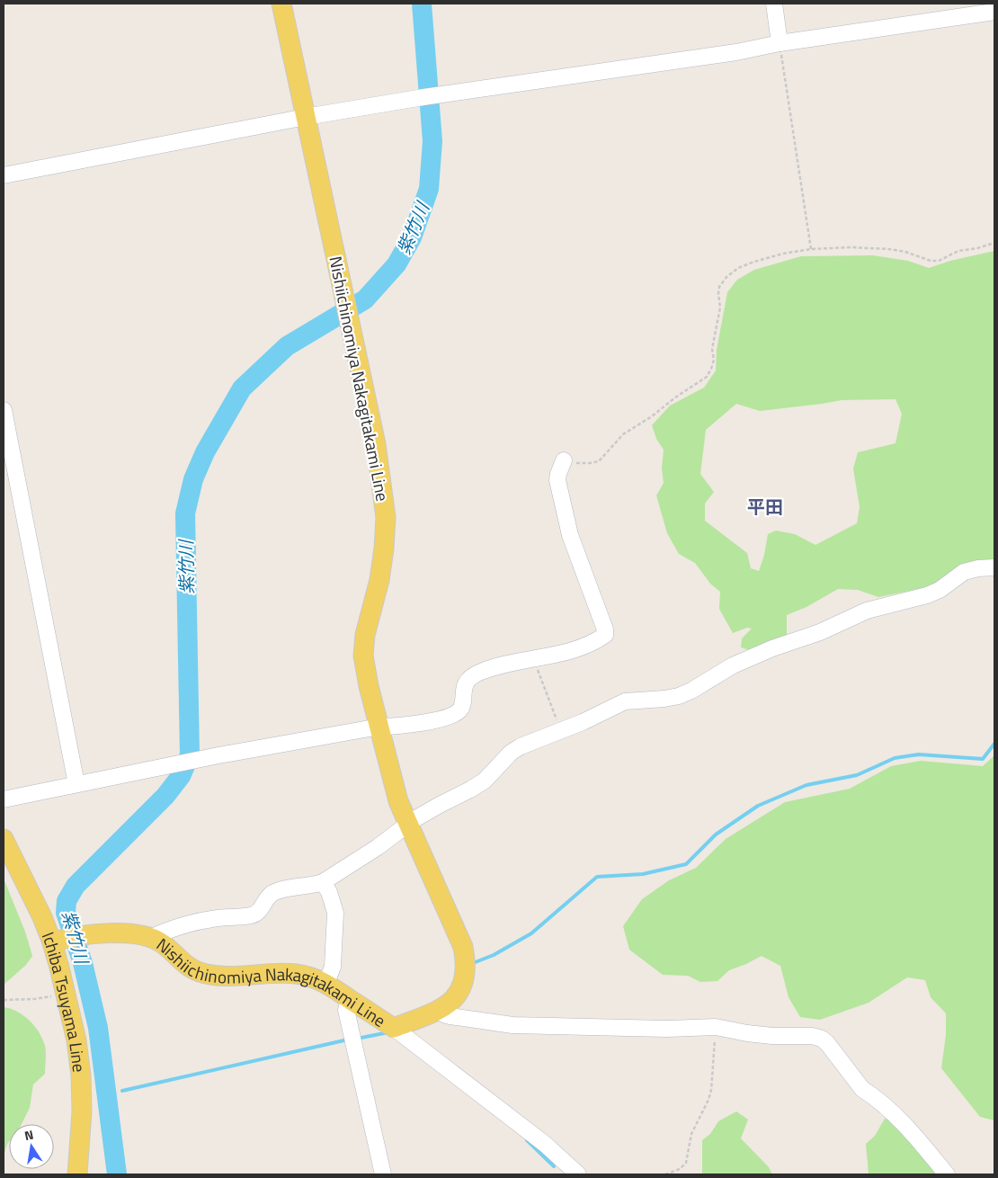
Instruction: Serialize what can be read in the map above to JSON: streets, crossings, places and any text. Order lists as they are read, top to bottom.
{
  "streets": {
    "main road": ["Nishiichinomiya Nakagitakami Line", "Ichiba Tsuyama Line"]
  },
  "crossings": [
    ["Nishiichinomiya Nakagitakami Line", "Ichiba Tsuyama Line"]
  ],
  "districts": ["平田"],
  "water": ["紫竹川"],
  "north": "top"
}
